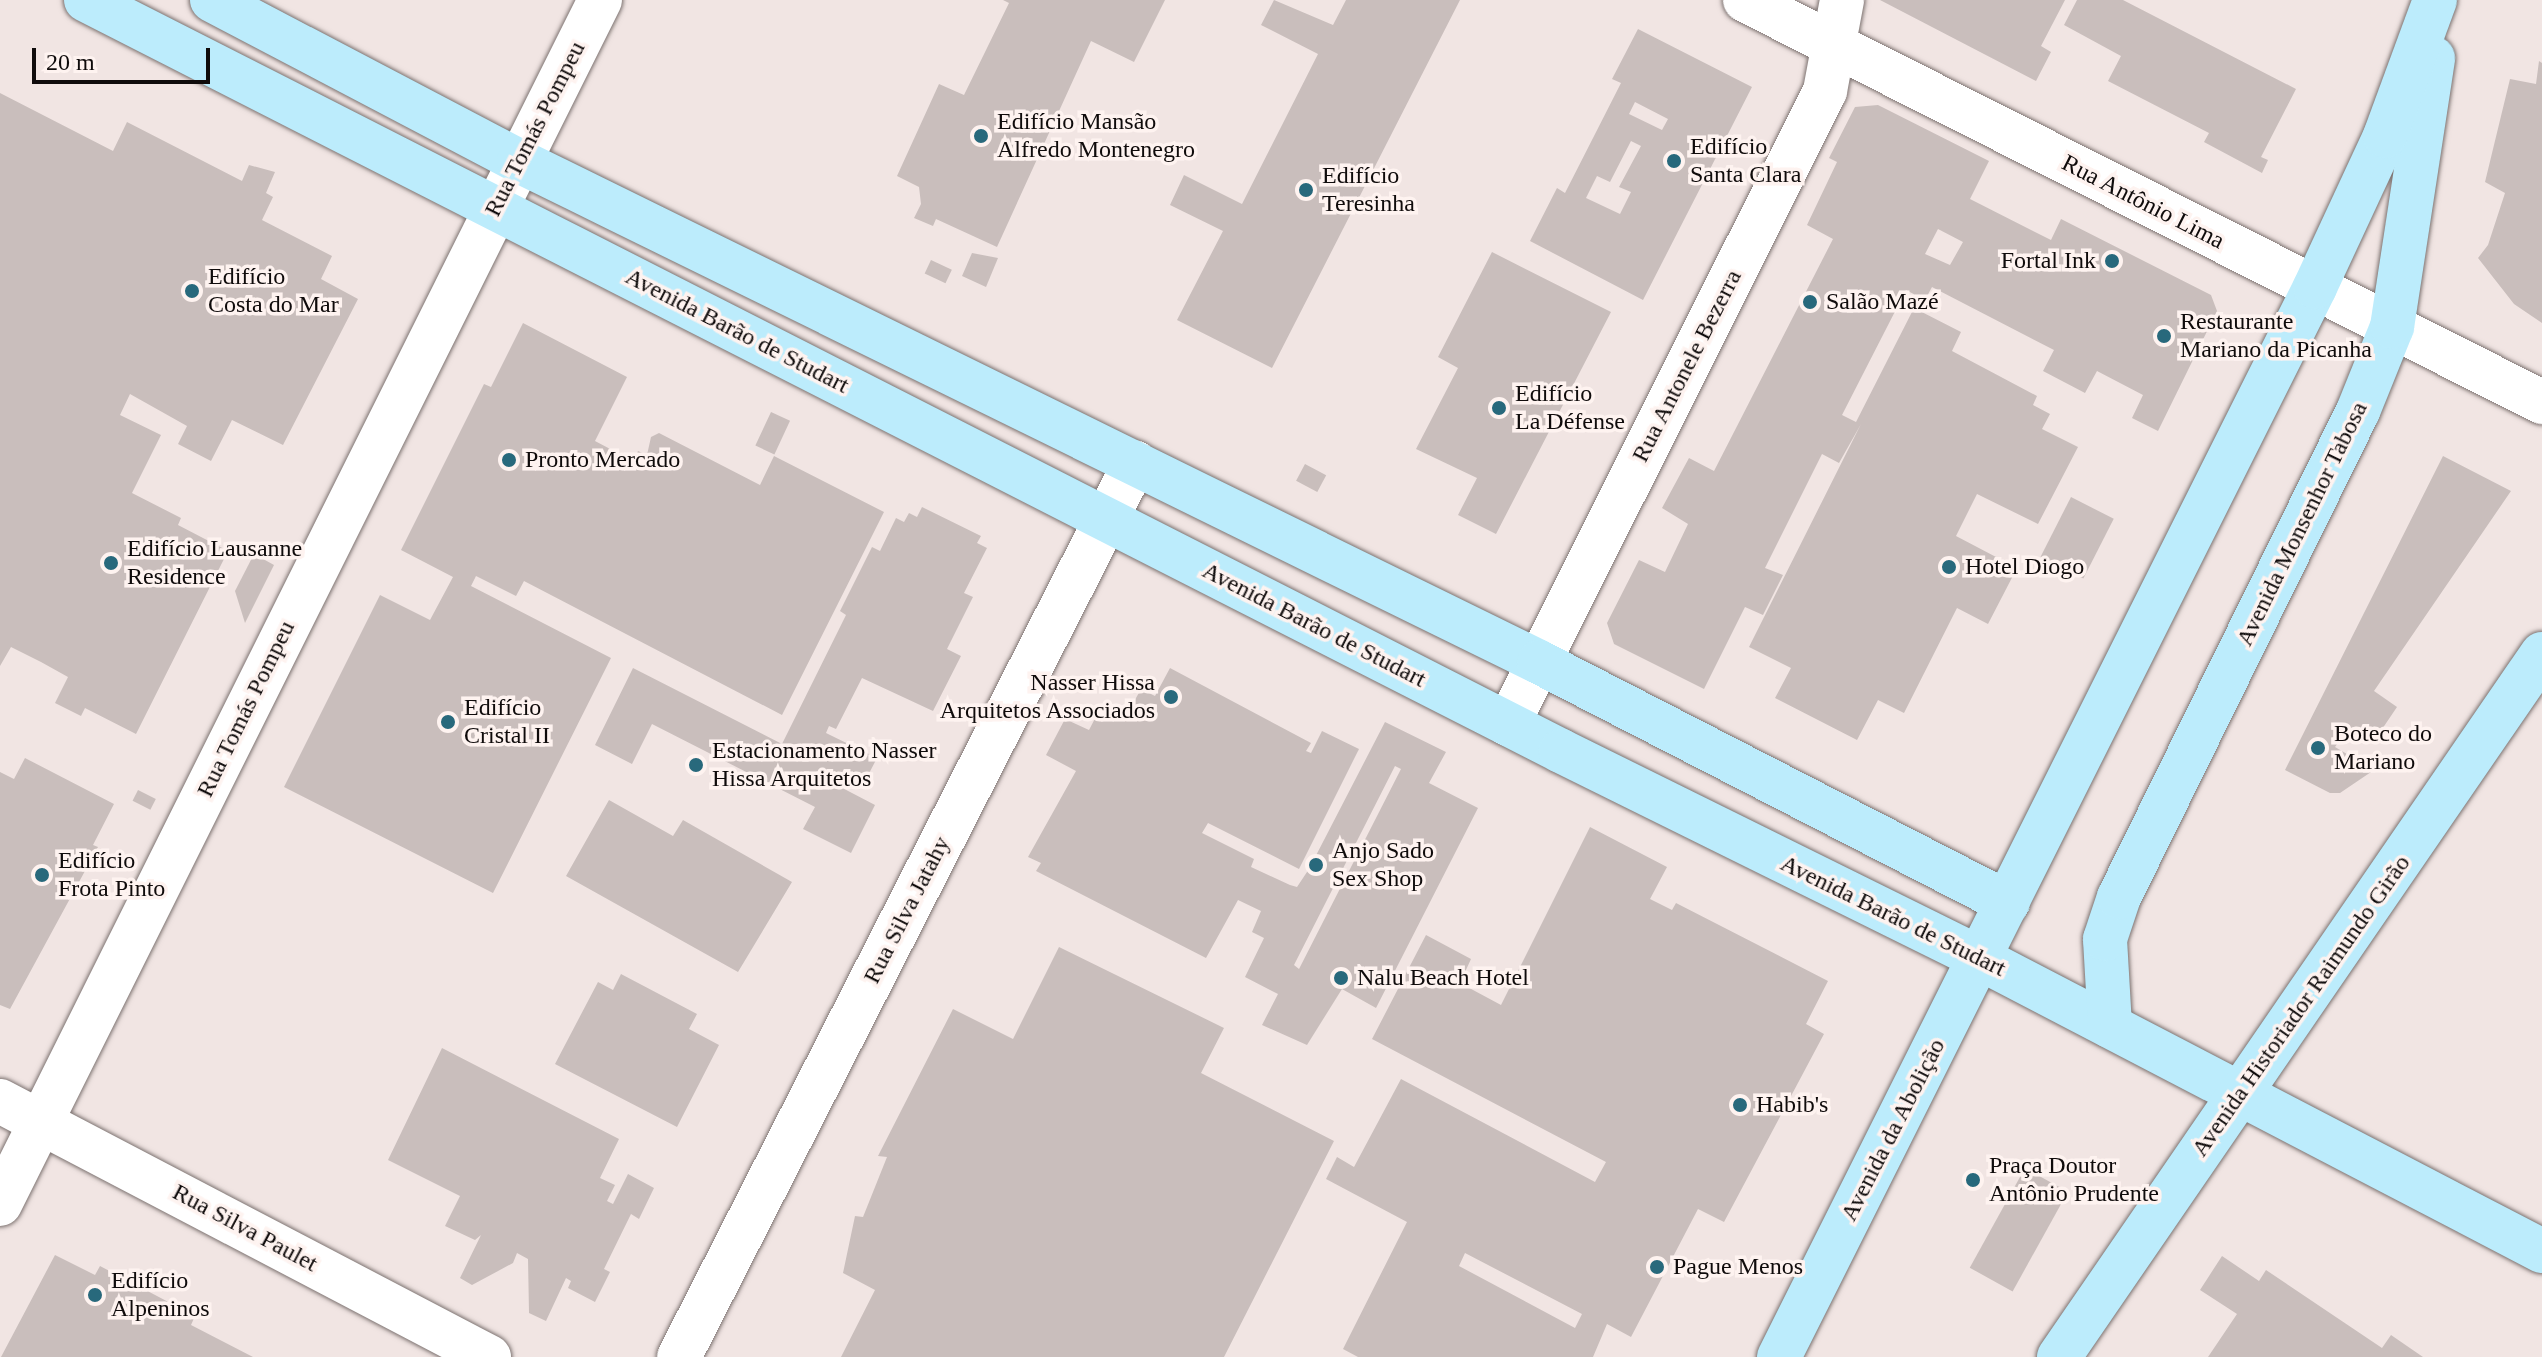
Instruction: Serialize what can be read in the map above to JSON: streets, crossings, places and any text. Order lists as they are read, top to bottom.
{
  "streets": {
    "main road": [
      "Avenida Barão de Studart",
      "Avenida Monsenhor Tabosa",
      "Avenida Historiador Raimundo Girão",
      "Avenida da Abolição"
    ],
    "street": [
      "Rua Tomás Pompeu",
      "Rua Antônio Lima",
      "Rua Antonele Bezerra",
      "Rua Silva Jatahy",
      "Rua Silva Paulet"
    ]
  },
  "crossings": [
    ["Rua Tomás Pompeu", "Avenida Barão de Studart"],
    ["Rua Tomás Pompeu", "Rua Silva Paulet"],
    ["Rua Antônio Lima", "Rua Antonele Bezerra"],
    ["Rua Antônio Lima", "Avenida Monsenhor Tabosa"],
    ["Avenida Barão de Studart", "Rua Antonele Bezerra"],
    ["Avenida Barão de Studart", "Avenida Monsenhor Tabosa"],
    ["Avenida Barão de Studart", "Rua Silva Jatahy"],
    ["Avenida Barão de Studart", "Avenida Historiador Raimundo Girão"],
    ["Avenida Barão de Studart", "Avenida da Abolição"]
  ],
  "places": [
    "Edifício Mansão Alfredo Montenegro",
    "Edifício Santa Clara",
    "Edifício Teresinha",
    "Fortal Ink",
    "Edifício Costa do Mar",
    "Salão Mazé",
    "Restaurante Mariano da Picanha",
    "Edifício La Défense",
    "Pronto Mercado",
    "Edifício Lausanne Residence",
    "Hotel Diogo",
    "Nasser Hissa Arquitetos Associados",
    "Edifício Cristal II",
    "Boteco do Mariano",
    "Estacionamento Nasser Hissa Arquitetos",
    "Anjo Sado Sex Shop",
    "Edifício Frota Pinto",
    "Nalu Beach Hotel",
    "Habib's",
    "Praça Doutor Antônio Prudente",
    "Pague Menos",
    "Edifício Alpeninos"
  ],
  "scale_bar": "20 m"
}
